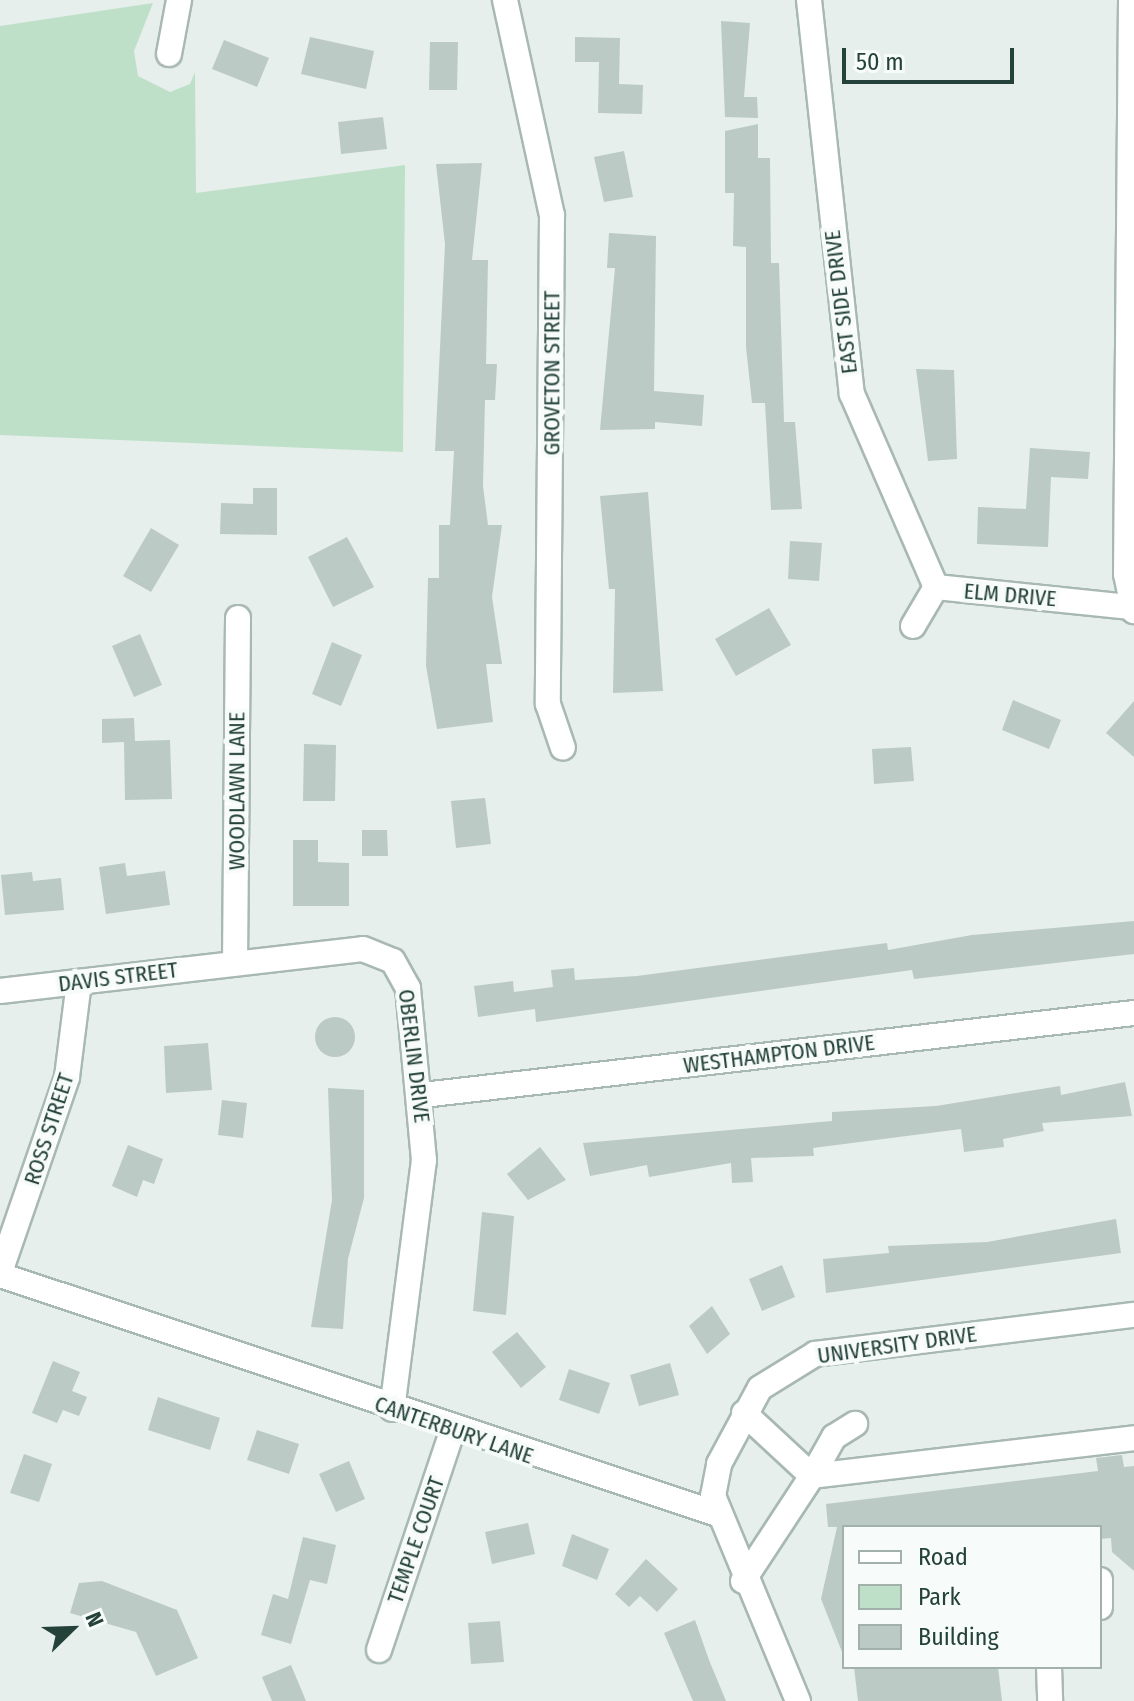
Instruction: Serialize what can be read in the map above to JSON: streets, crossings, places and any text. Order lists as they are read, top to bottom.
{
  "streets": {
    "street": [
      "EAST SIDE DRIVE",
      "GROVETON STREET",
      "ELM DRIVE",
      "WOODLAWN LANE",
      "DAVIS STREET",
      "WESTHAMPTON DRIVE",
      "OBERLIN DRIVE",
      "ROSS STREET",
      "UNIVERSITY DRIVE",
      "CANTERBURY LANE",
      "TEMPLE COURT"
    ]
  },
  "crossings": [
    ["EAST SIDE DRIVE", "ELM DRIVE"],
    ["WOODLAWN LANE", "DAVIS STREET"],
    ["WOODLAWN LANE", "OBERLIN DRIVE"],
    ["DAVIS STREET", "OBERLIN DRIVE"],
    ["DAVIS STREET", "ROSS STREET"],
    ["WESTHAMPTON DRIVE", "OBERLIN DRIVE"],
    ["OBERLIN DRIVE", "CANTERBURY LANE"],
    ["ROSS STREET", "CANTERBURY LANE"],
    ["UNIVERSITY DRIVE", "CANTERBURY LANE"],
    ["CANTERBURY LANE", "TEMPLE COURT"]
  ],
  "legend": ["Road", "Park", "Building"],
  "scale_bar": "50 m",
  "north": "top right"
}
